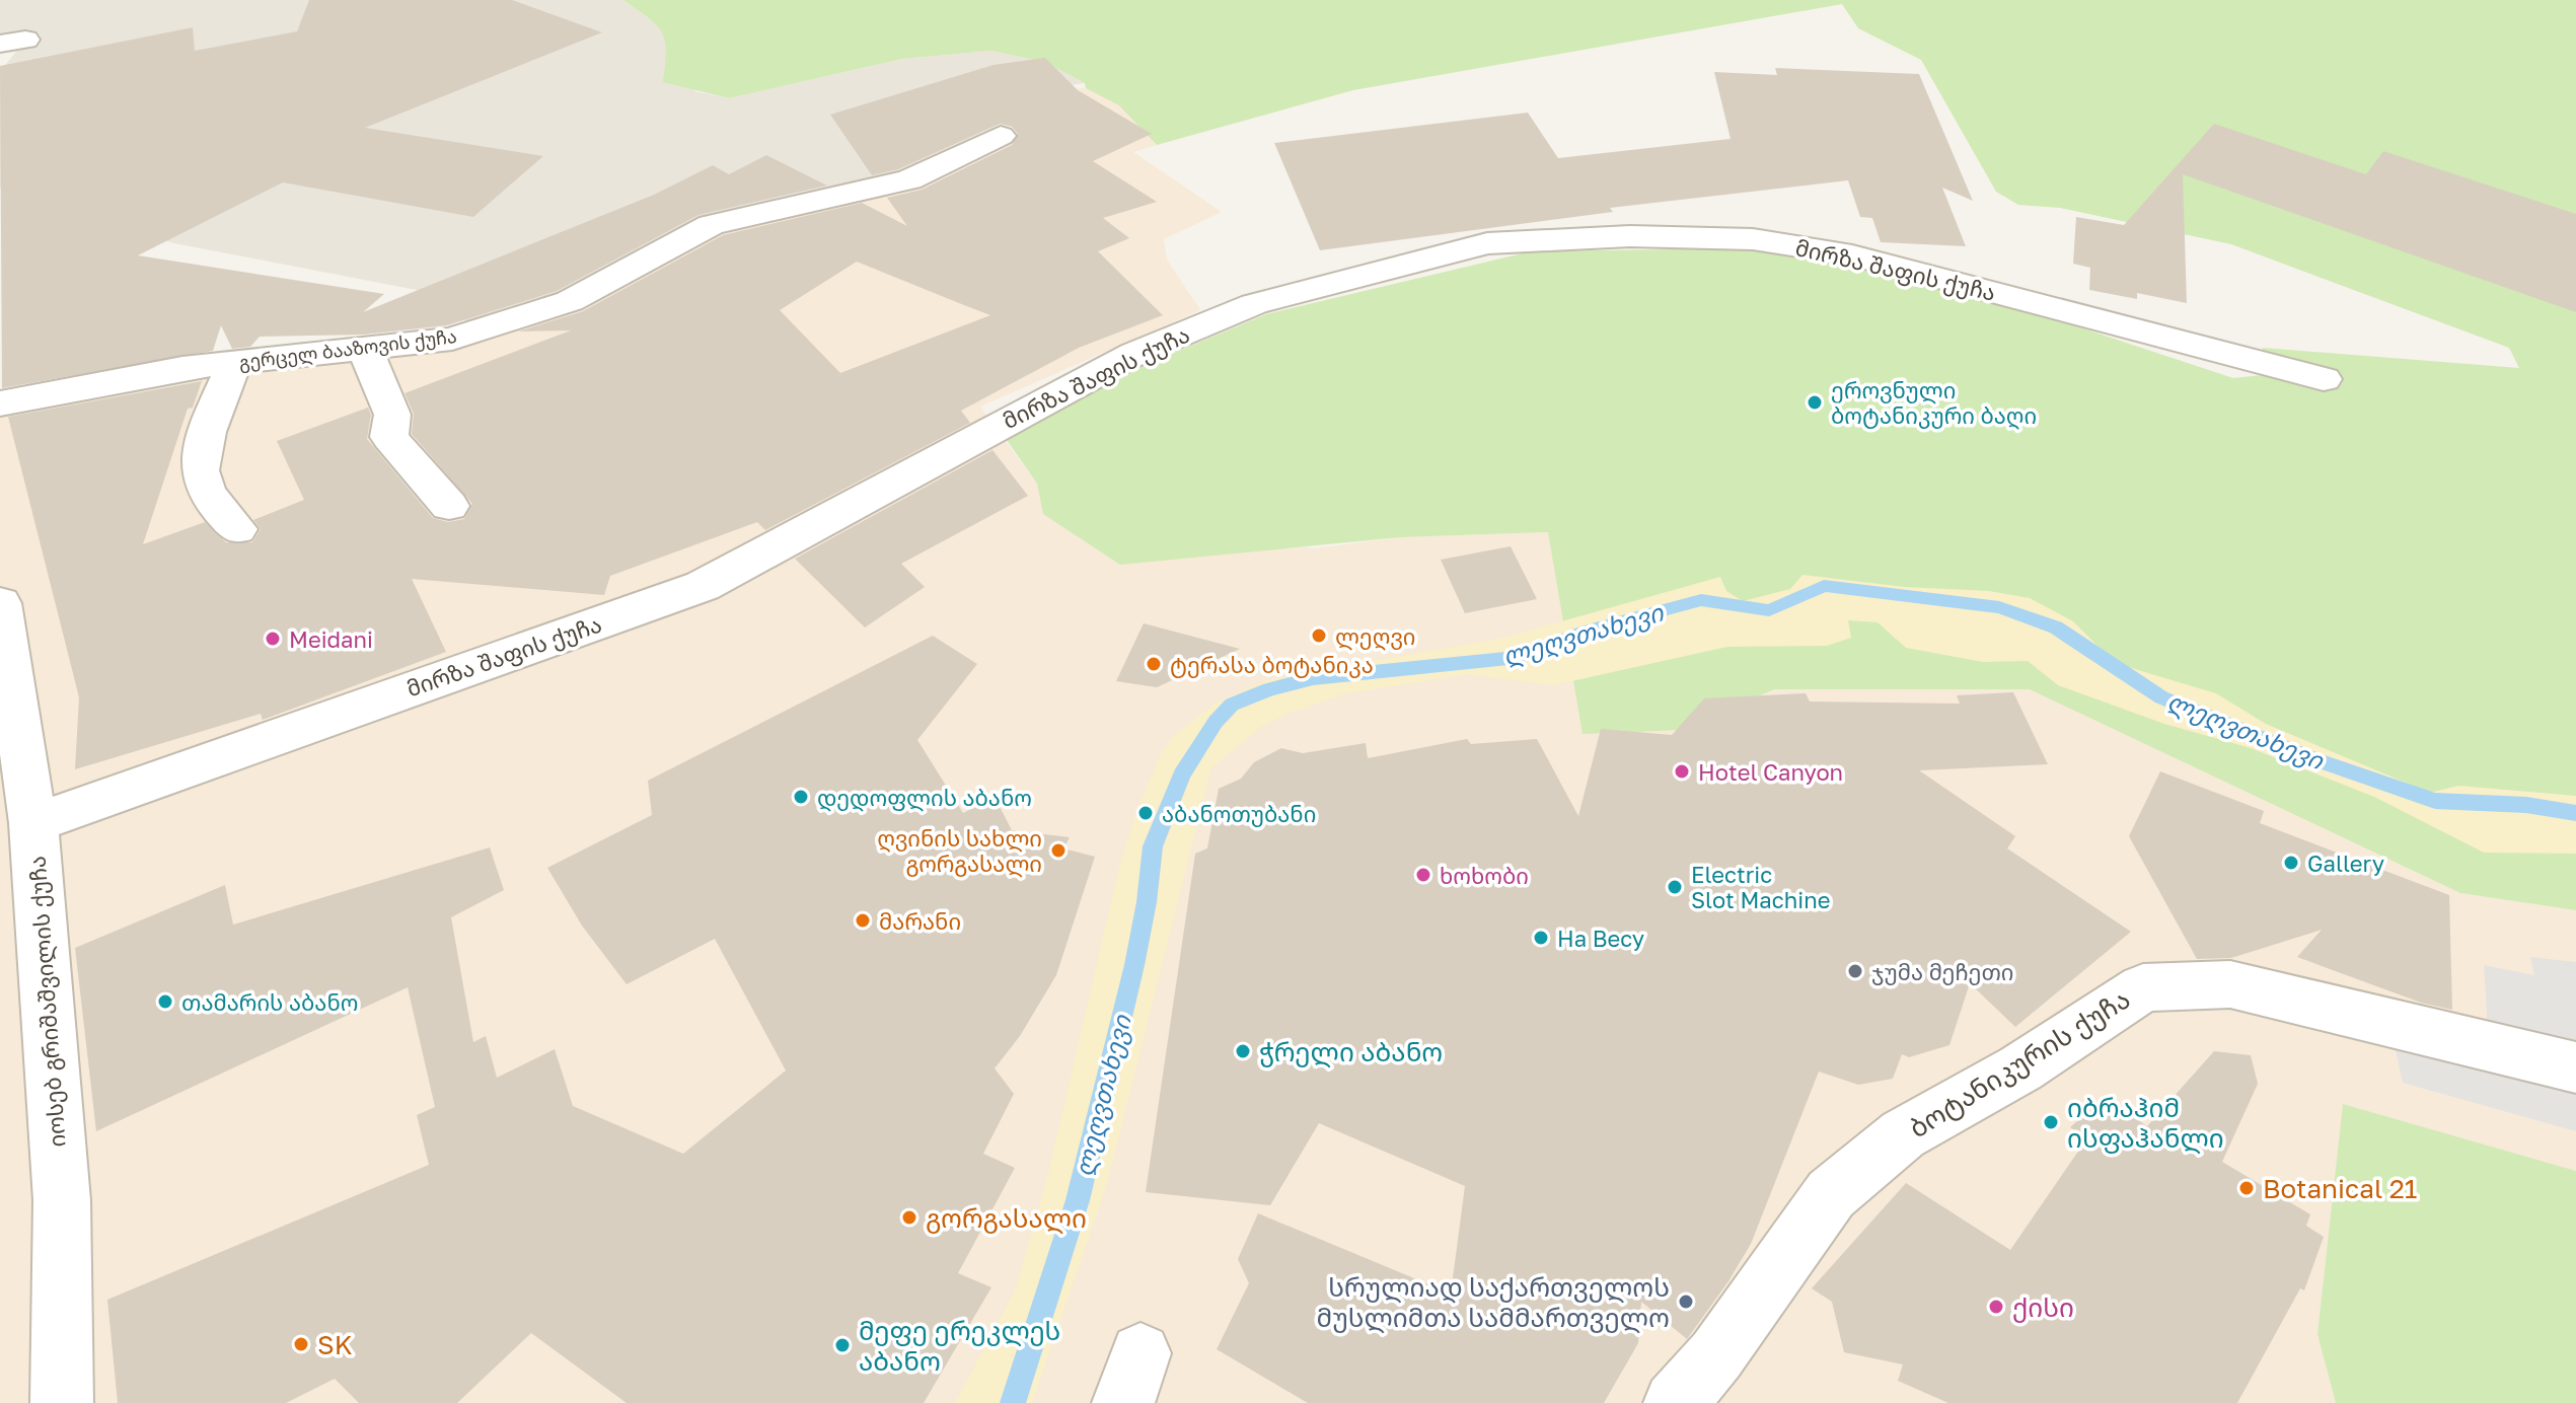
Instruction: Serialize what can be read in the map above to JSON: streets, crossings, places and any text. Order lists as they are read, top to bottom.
{
  "streets": {
    "street": [
      "მირზა შაფის ქუჩა",
      "გერცელ ბააზოვის ქუჩა",
      "იოსებ გრიშაშვილის ქუჩა",
      "ბოტანიკურის ქუჩა"
    ]
  },
  "crossings": [
    ["მირზა შაფის ქუჩა", "იოსებ გრიშაშვილის ქუჩა"]
  ],
  "water": ["ლეღვთახევი"],
  "places": [
    "ეროვნული ბოტანიკური ბაღი",
    "ლეღვი",
    "Meidani",
    "ტერასა ბოტანიკა",
    "Hotel Canyon",
    "დედოფლის აბანო",
    "აბანოთუბანი",
    "ღვინის სახლი გორგასალი",
    "Gallery",
    "ხოხობი",
    "Electric Slot Machine",
    "მარანი",
    "На Весу",
    "ჯუმა მეჩეთი",
    "თამარის აბანო",
    "ჭრელი აბანო",
    "იბრაჰიმ ისფაჰანლი",
    "Botanical 21",
    "გორგასალი",
    "სრულიად საქართველოს მუსლიმთა სამმართველო",
    "ქისი",
    "SK",
    "მეფე ერეკლეს აბანო"
  ]
}
